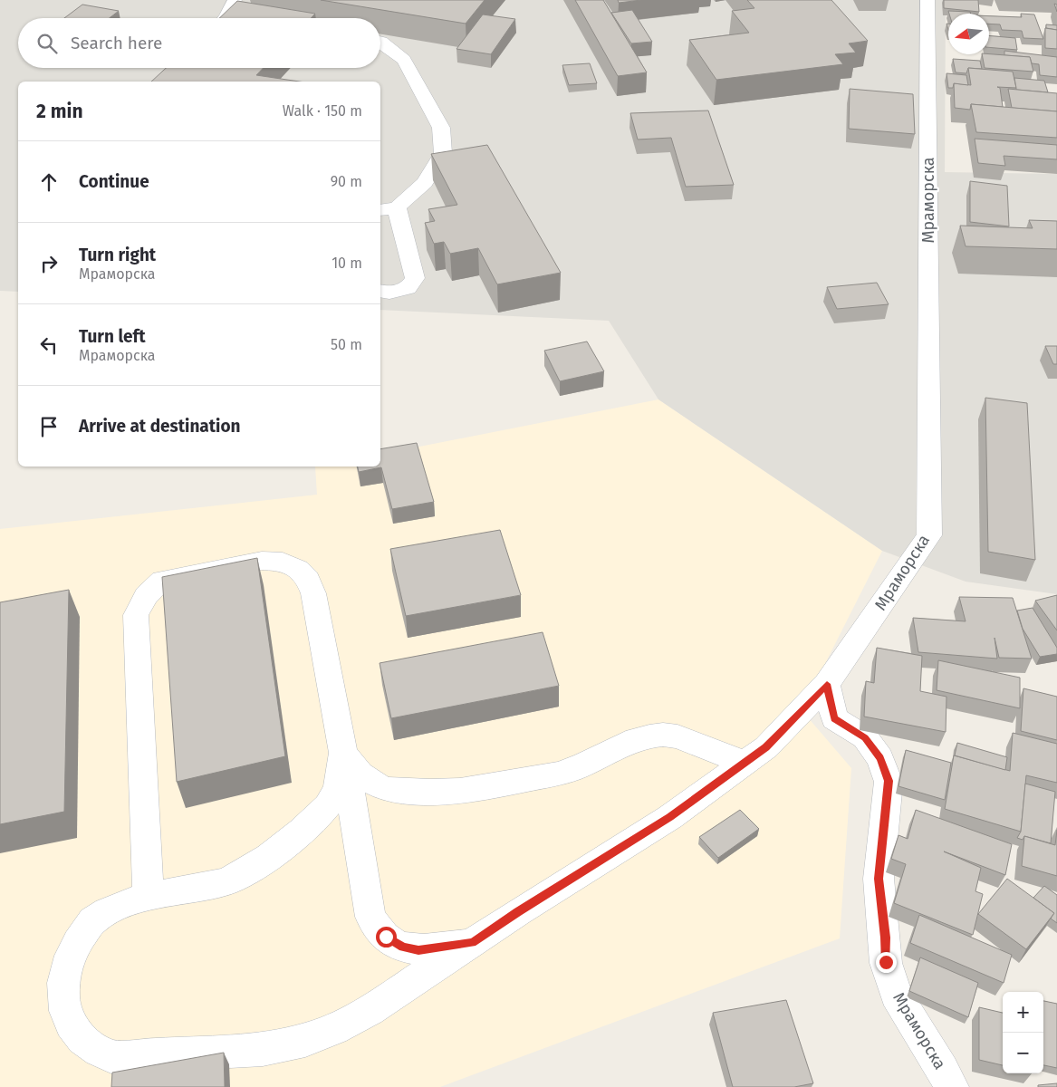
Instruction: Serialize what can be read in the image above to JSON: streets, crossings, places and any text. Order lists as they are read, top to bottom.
{
  "streets": {
    "street": ["Мраморска"]
  },
  "north": "left",
  "page": {
    "search": "Search here",
    "heading": ["2 min", "Walk · 150 m"],
    "list": [
      ["Continue", "90 m"],
      ["Turn right", "Мраморска", "10 m"],
      ["Turn left", "Мраморска", "50 m"],
      "Arrive at destination"
    ],
    "map_buttons": ["+", "−"]
  }
}
